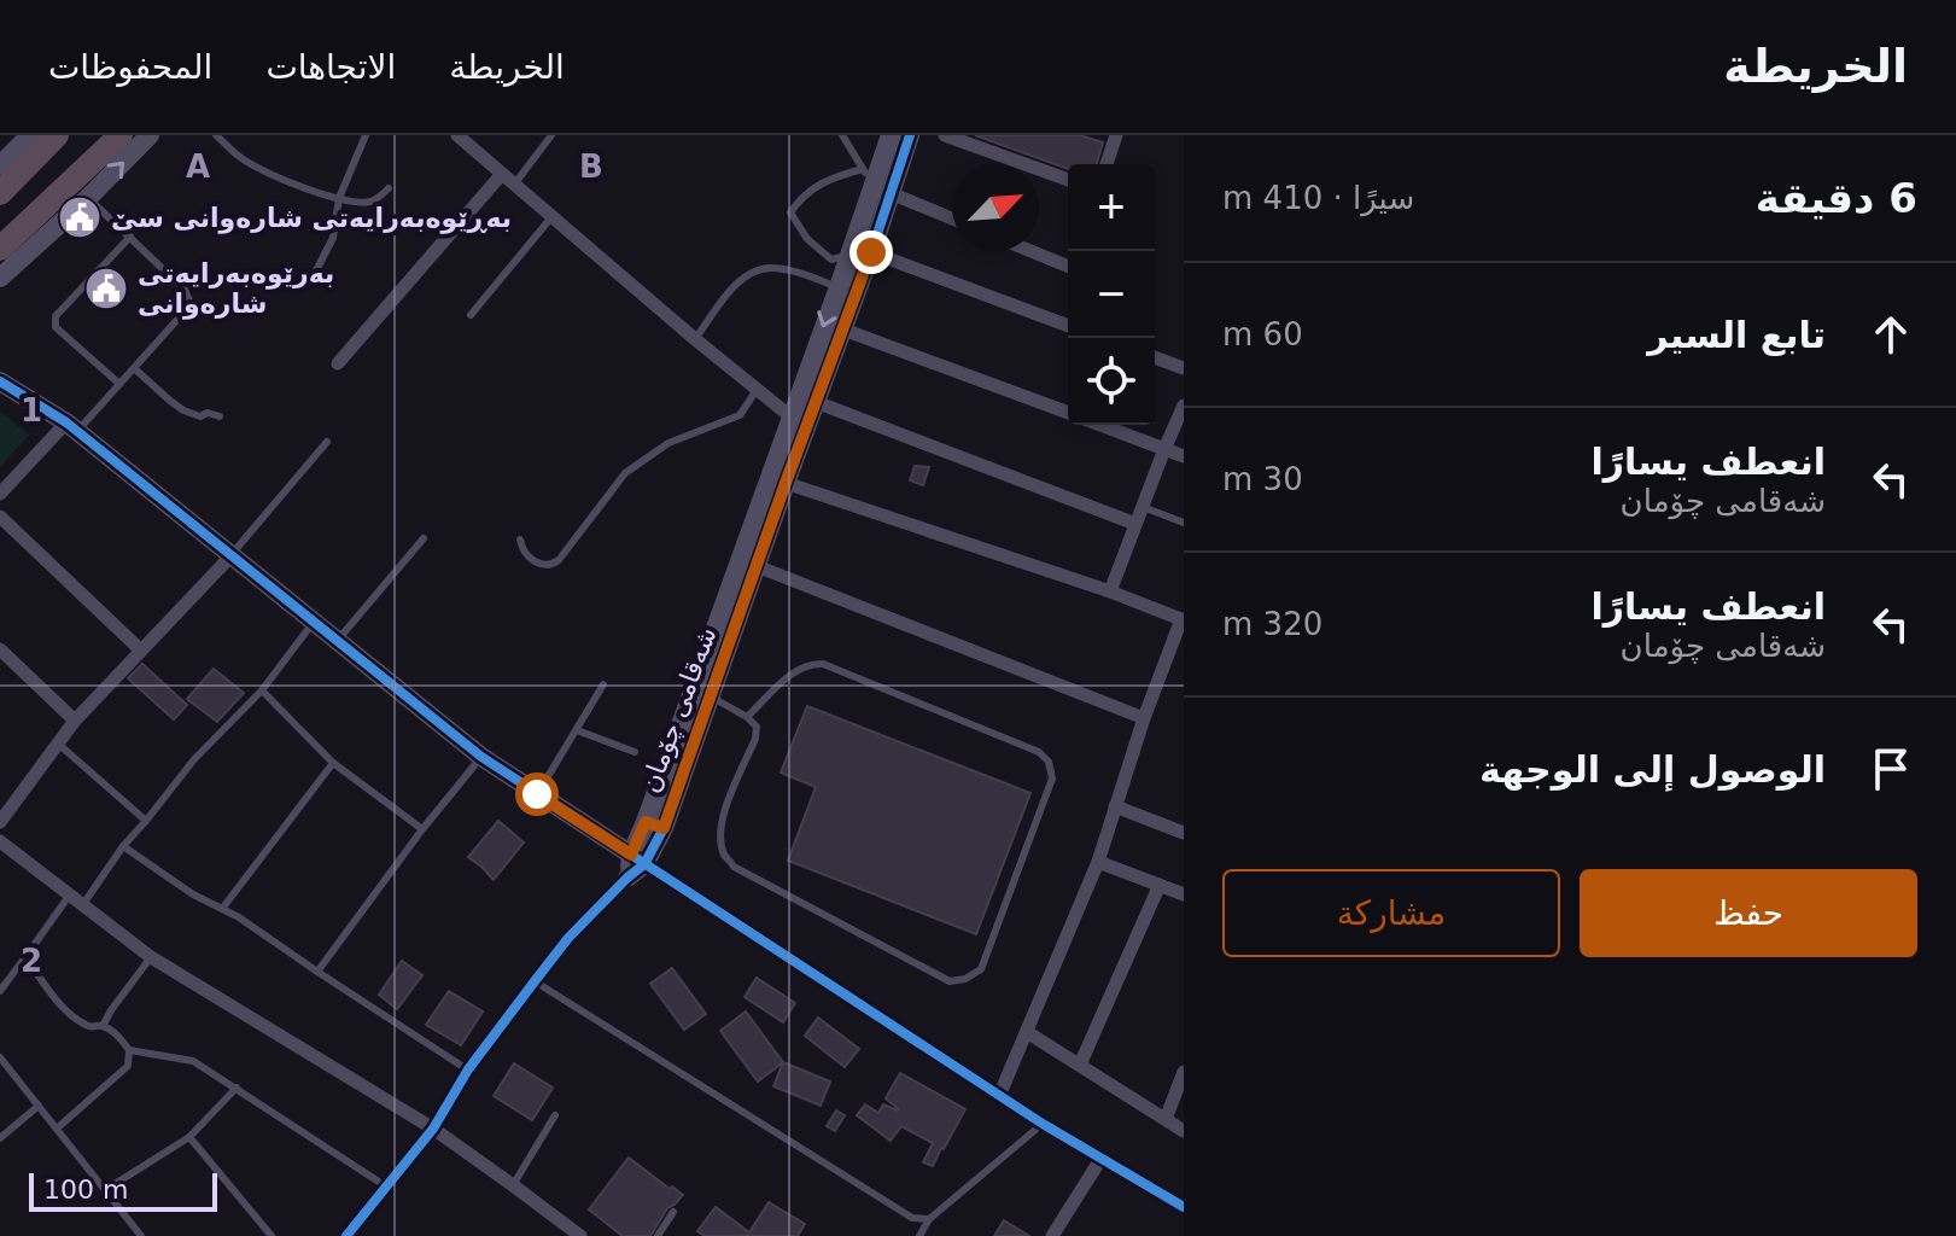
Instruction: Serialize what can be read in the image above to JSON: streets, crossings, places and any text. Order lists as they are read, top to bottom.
{
  "streets": {
    "street": ["شەقامی چۆمان"]
  },
  "places": {
    "public building": ["بەڕێوەبەرایەتی شارەوانی سێ", "بەرێوەبەرایەتی شارەوانی"]
  },
  "scale_bar": "100 m",
  "north": "top right",
  "page": {
    "header": "الخريطة",
    "nav": ["الخريطة", "الاتجاهات", "المحفوظات"],
    "heading": ["6 دقيقة", "سيرًا · 410 m"],
    "map_buttons": ["+", "−"],
    "list": [
      ["تابع السير", "60 m"],
      ["انعطف يسارًا", "شەقامی چۆمان", "30 m"],
      ["انعطف يسارًا", "شەقامی چۆمان", "320 m"],
      "الوصول إلى الوجهة"
    ],
    "buttons": ["حفظ", "مشاركة"],
    "scale": "100 m"
  },
  "grid": {
    "columns": ["A", "B"],
    "rows": ["1", "2"]
  }
}
